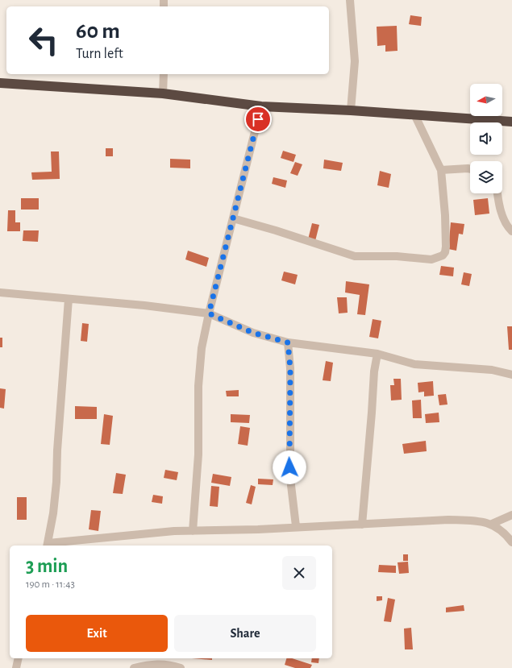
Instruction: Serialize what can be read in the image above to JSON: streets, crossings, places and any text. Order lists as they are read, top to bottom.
{
  "north": "left",
  "page": {
    "turn": ["60 m", "Turn left"],
    "heading": ["3 min", "190 m · 11:43"],
    "buttons": ["Exit", "Share"]
  }
}
